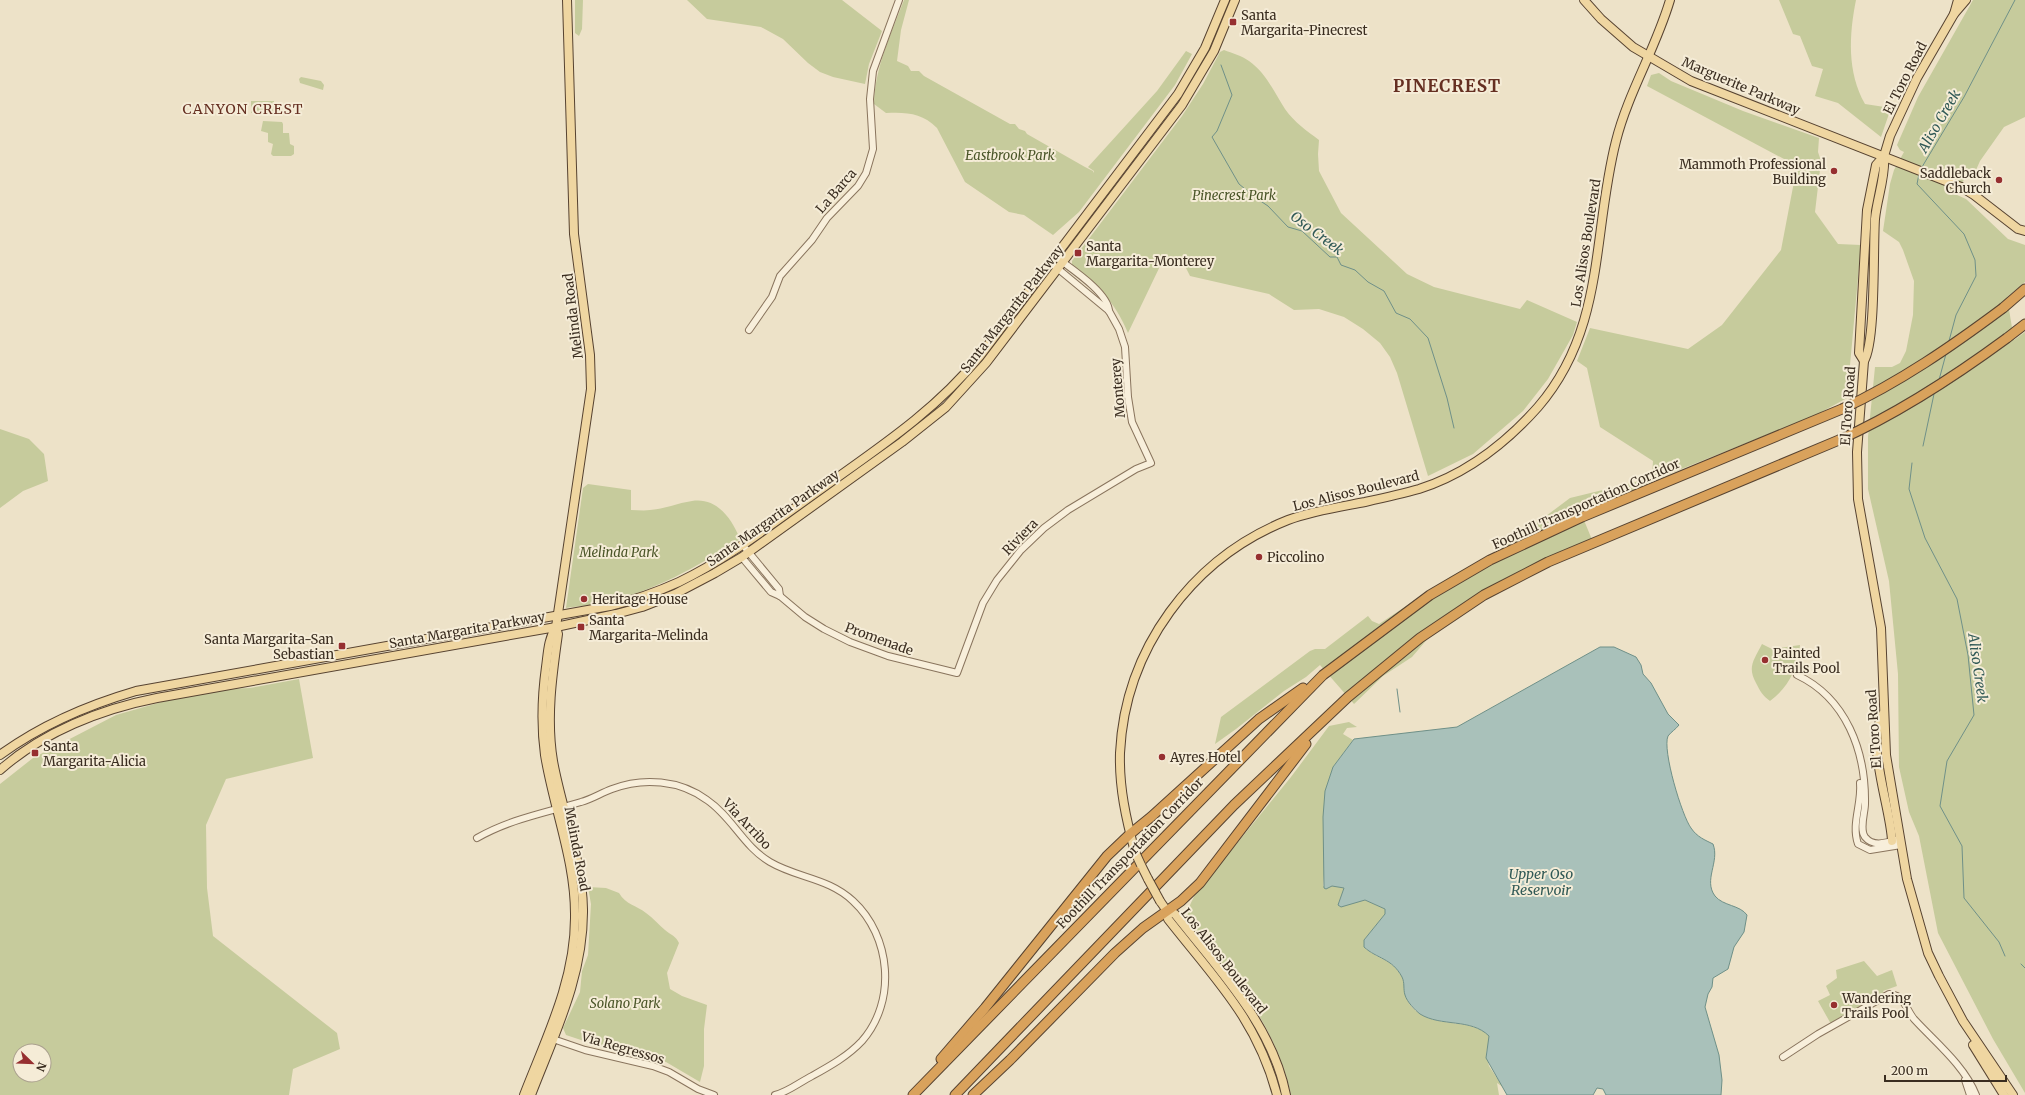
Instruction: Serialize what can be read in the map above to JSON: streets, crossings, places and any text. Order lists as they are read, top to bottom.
{
  "streets": {
    "highway": ["Foothill Transportation Corridor"],
    "main road": [
      "El Toro Road",
      "Marguerite Parkway",
      "Los Alisos Boulevard",
      "Santa Margarita Parkway",
      "Melinda Road"
    ],
    "street": [
      "La Barca",
      "Monterey",
      "Riviera",
      "Promenade",
      "Via Arribo",
      "Via Regressos"
    ]
  },
  "crossings": [
    ["El Toro Road", "Marguerite Parkway"],
    ["Marguerite Parkway", "Los Alisos Boulevard"],
    ["Santa Margarita Parkway", "Melinda Road"],
    ["Santa Margarita Parkway", "Monterey"],
    ["Santa Margarita Parkway", "Promenade"],
    ["Melinda Road", "Via Arribo"],
    ["Melinda Road", "Via Regressos"],
    ["Monterey", "Riviera"],
    ["Riviera", "Promenade"]
  ],
  "districts": ["PINECREST", "CANYON CREST"],
  "water": ["Aliso Creek", "Oso Creek", "Upper Oso Reservoir"],
  "parks": [
    "Eastbrook Park",
    "Pinecrest Park",
    "Melinda Park",
    "Solano Park"
  ],
  "places": {
    "transit": [
      "Santa Margarita-Pinecrest",
      "Santa Margarita-Monterey",
      "Santa Margarita-Melinda",
      "Santa Margarita-San Sebastian",
      "Santa Margarita-Alicia"
    ],
    "other": [
      "Mammoth Professional Building",
      "Saddleback Church",
      "Piccolino",
      "Heritage House",
      "Painted Trails Pool",
      "Ayres Hotel",
      "Wandering Trails Pool"
    ]
  },
  "scale_bar": "200 m",
  "north": "bottom right"
}
